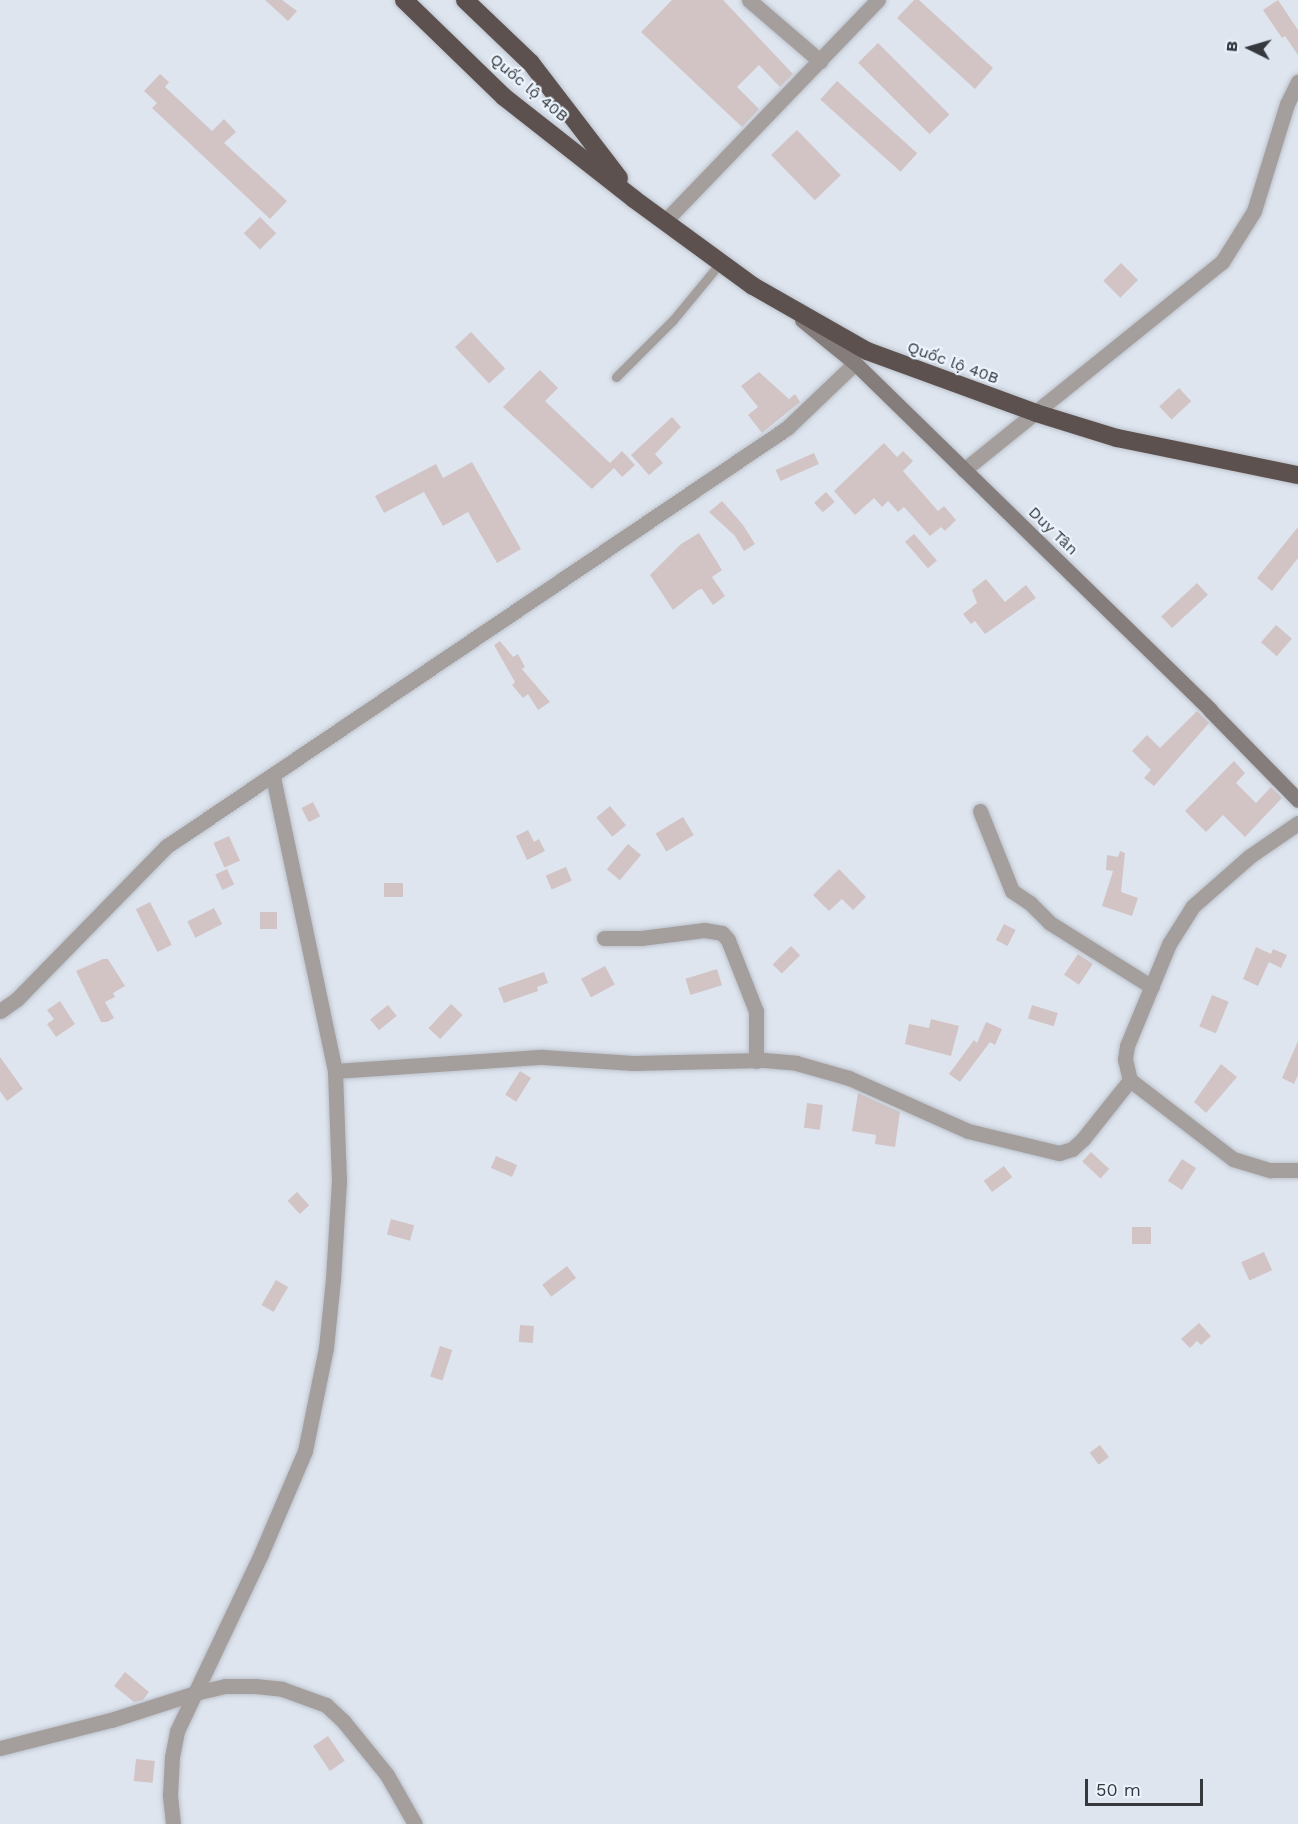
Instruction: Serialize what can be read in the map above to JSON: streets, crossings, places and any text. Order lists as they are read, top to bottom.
{
  "streets": {
    "highway": ["Quốc lộ 40B"],
    "street": ["Duy Tân"]
  },
  "crossings": [
    ["Quốc lộ 40B", "Duy Tân"]
  ],
  "scale_bar": "50 m",
  "north": "left"
}
